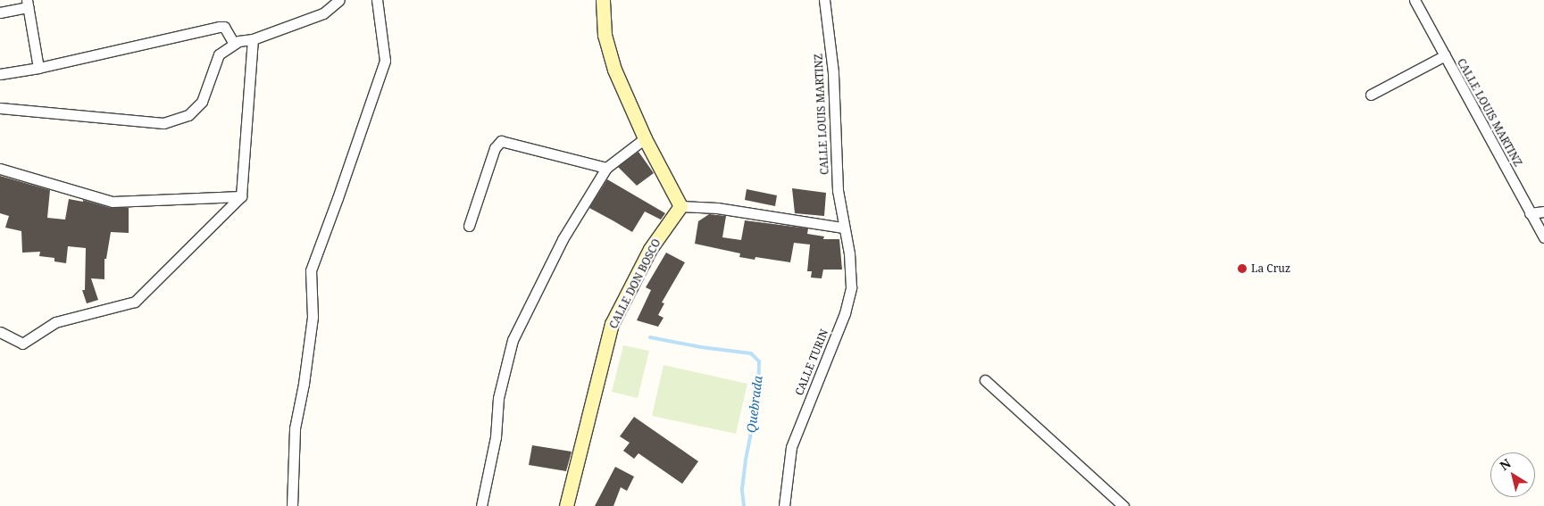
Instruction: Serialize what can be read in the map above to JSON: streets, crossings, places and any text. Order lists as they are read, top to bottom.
{
  "streets": {
    "street": ["CALLE LOUIS MARTINZ", "CALLE DON BOSCO", "CALLE TURIN"]
  },
  "crossings": [
    ["CALLE LOUIS MARTINZ", "CALLE TURIN"]
  ],
  "water": ["Quebrada"],
  "places": ["La Cruz"],
  "north": "top left"
}
